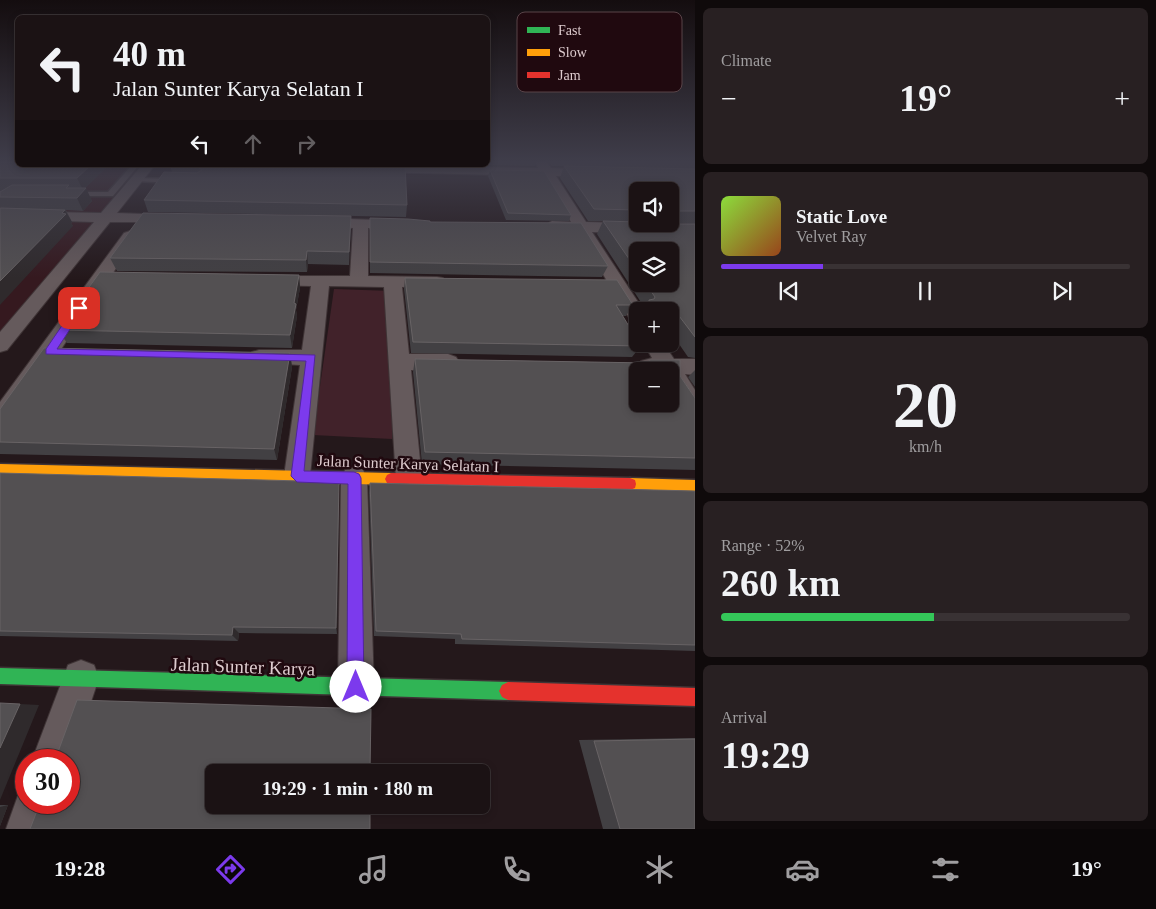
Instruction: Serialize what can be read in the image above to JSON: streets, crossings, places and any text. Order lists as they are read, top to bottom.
{
  "streets": {
    "street": ["Jalan Sunter Karya Selatan I", "Jalan Sunter Karya"]
  },
  "legend": ["Fast", "Slow", "Jam"],
  "page": {
    "tile": [
      "Climate",
      ["20", "km/h"],
      ["Range · 52%", "260 km"],
      ["Arrival", "19:29"]
    ],
    "turn": ["40 m", "Jalan Sunter Karya Selatan I"],
    "heat": ["−", "19°", "+"],
    "map_buttons": ["+", "−"],
    "song": ["Static Love", "Velvet Ray"],
    "limit": "30",
    "trip": "19:29 · 1 min · 180 m",
    "tabs": ["19:28", "19°"]
  }
}
